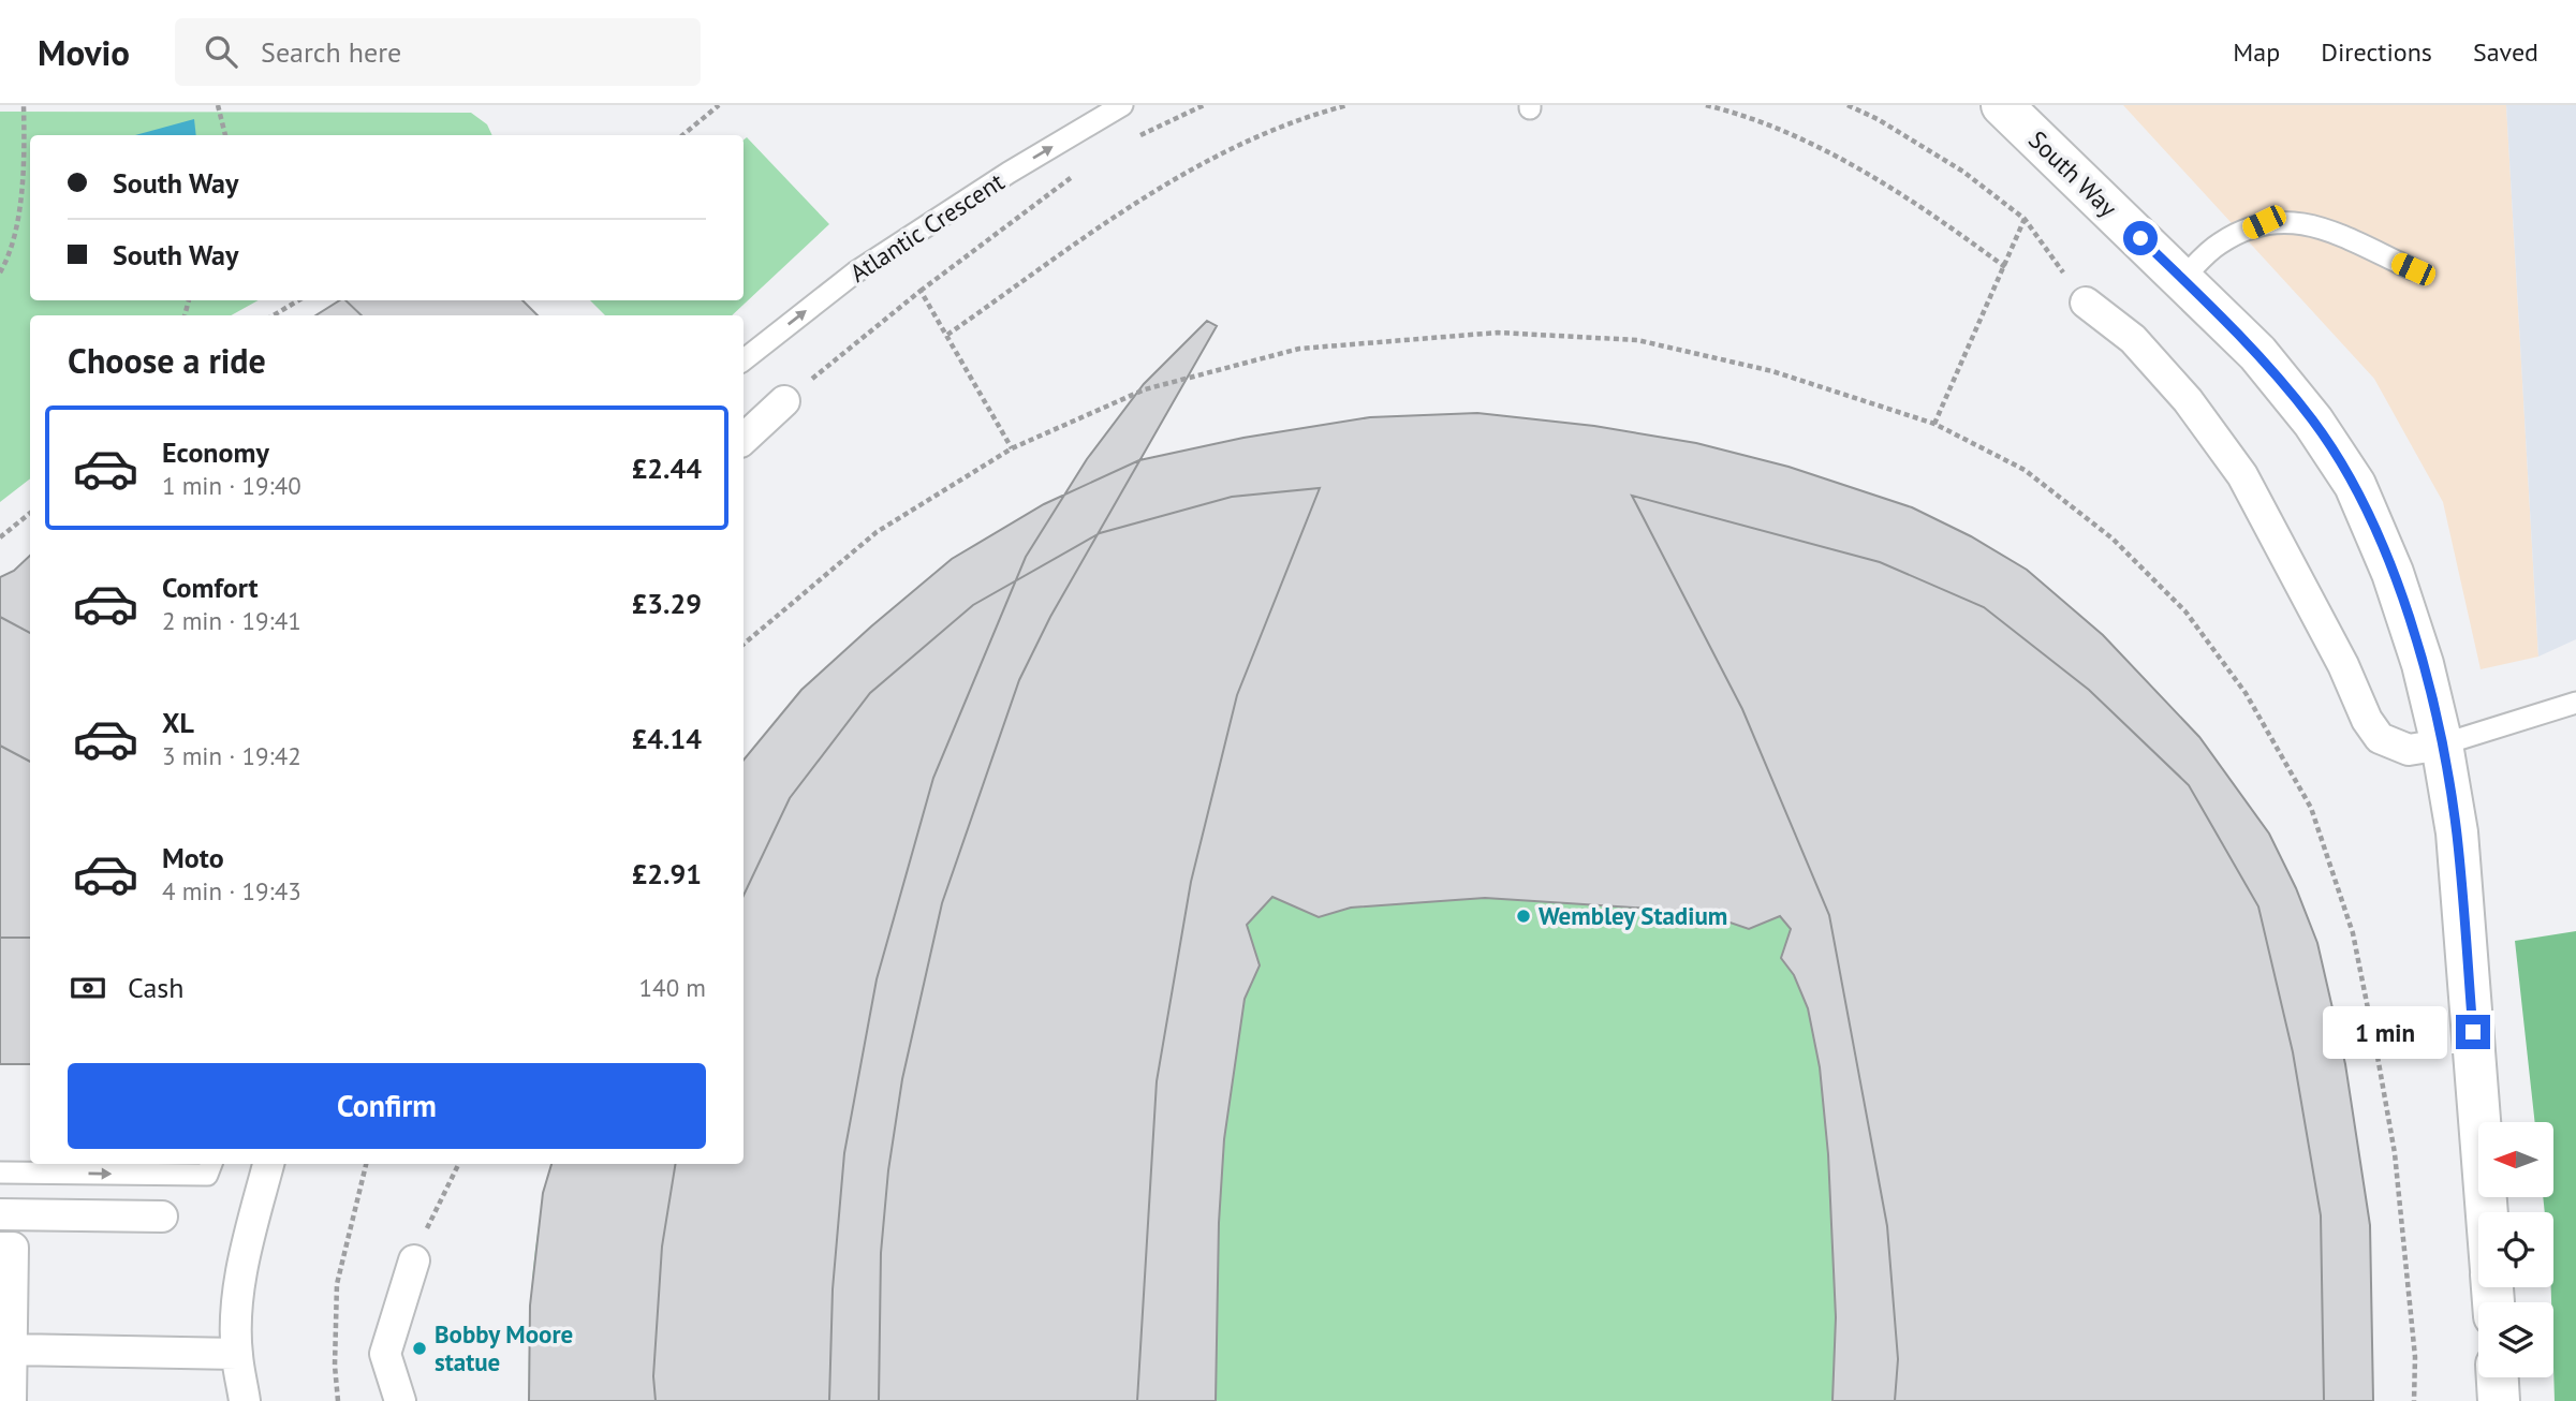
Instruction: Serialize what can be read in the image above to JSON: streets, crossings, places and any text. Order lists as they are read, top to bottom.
{
  "streets": {
    "main road": ["South Way"],
    "lane": ["Atlantic Crescent"]
  },
  "one_way": ["Atlantic Crescent"],
  "places": ["Wembley Stadium", "Bobby Moore statue"],
  "north": "left",
  "page": {
    "header": "Movio",
    "search": "Search here",
    "nav": ["Map", "Directions", "Saved"],
    "banner": ["South Way", "South Way"],
    "heading": "Choose a ride",
    "list": [
      {
        "name": "Economy",
        "note": "1 min · 19:40",
        "value": "£2.44"
      },
      {
        "name": "Comfort",
        "note": "2 min · 19:41",
        "value": "£3.29"
      },
      {
        "name": "XL",
        "note": "3 min · 19:42",
        "value": "£4.14"
      },
      {
        "name": "Moto",
        "note": "4 min · 19:43",
        "value": "£2.91"
      }
    ],
    "pay": ["Cash", "140 m"],
    "bubble": "1 min",
    "buttons": "Confirm"
  }
}
